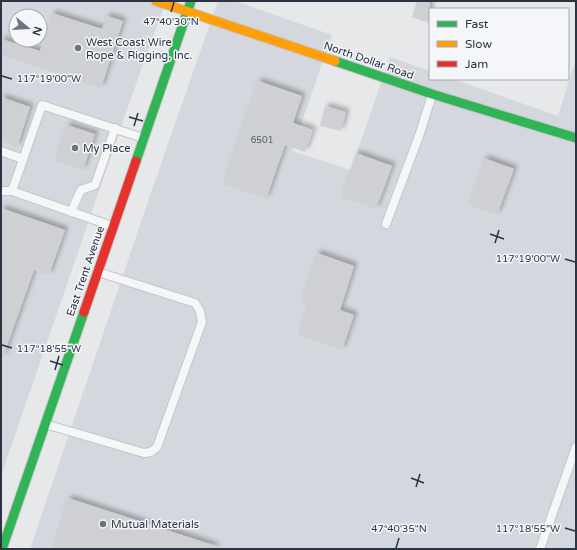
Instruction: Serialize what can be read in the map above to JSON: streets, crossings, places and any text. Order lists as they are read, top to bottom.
{
  "streets": {
    "main road": ["North Dollar Road", "East Trent Avenue"]
  },
  "crossings": [
    ["North Dollar Road", "East Trent Avenue"]
  ],
  "places": ["West Coast Wire Rope & Rigging, Inc.", "My Place", "Mutual Materials"],
  "house_numbers": ["6501"],
  "legend": ["Fast", "Slow", "Jam"],
  "north": "right",
  "coordinates": [
    "47°40'30\"N",
    "117°19'00\"W",
    "117°18'55\"W",
    "47°40'35\"N"
  ]
}
